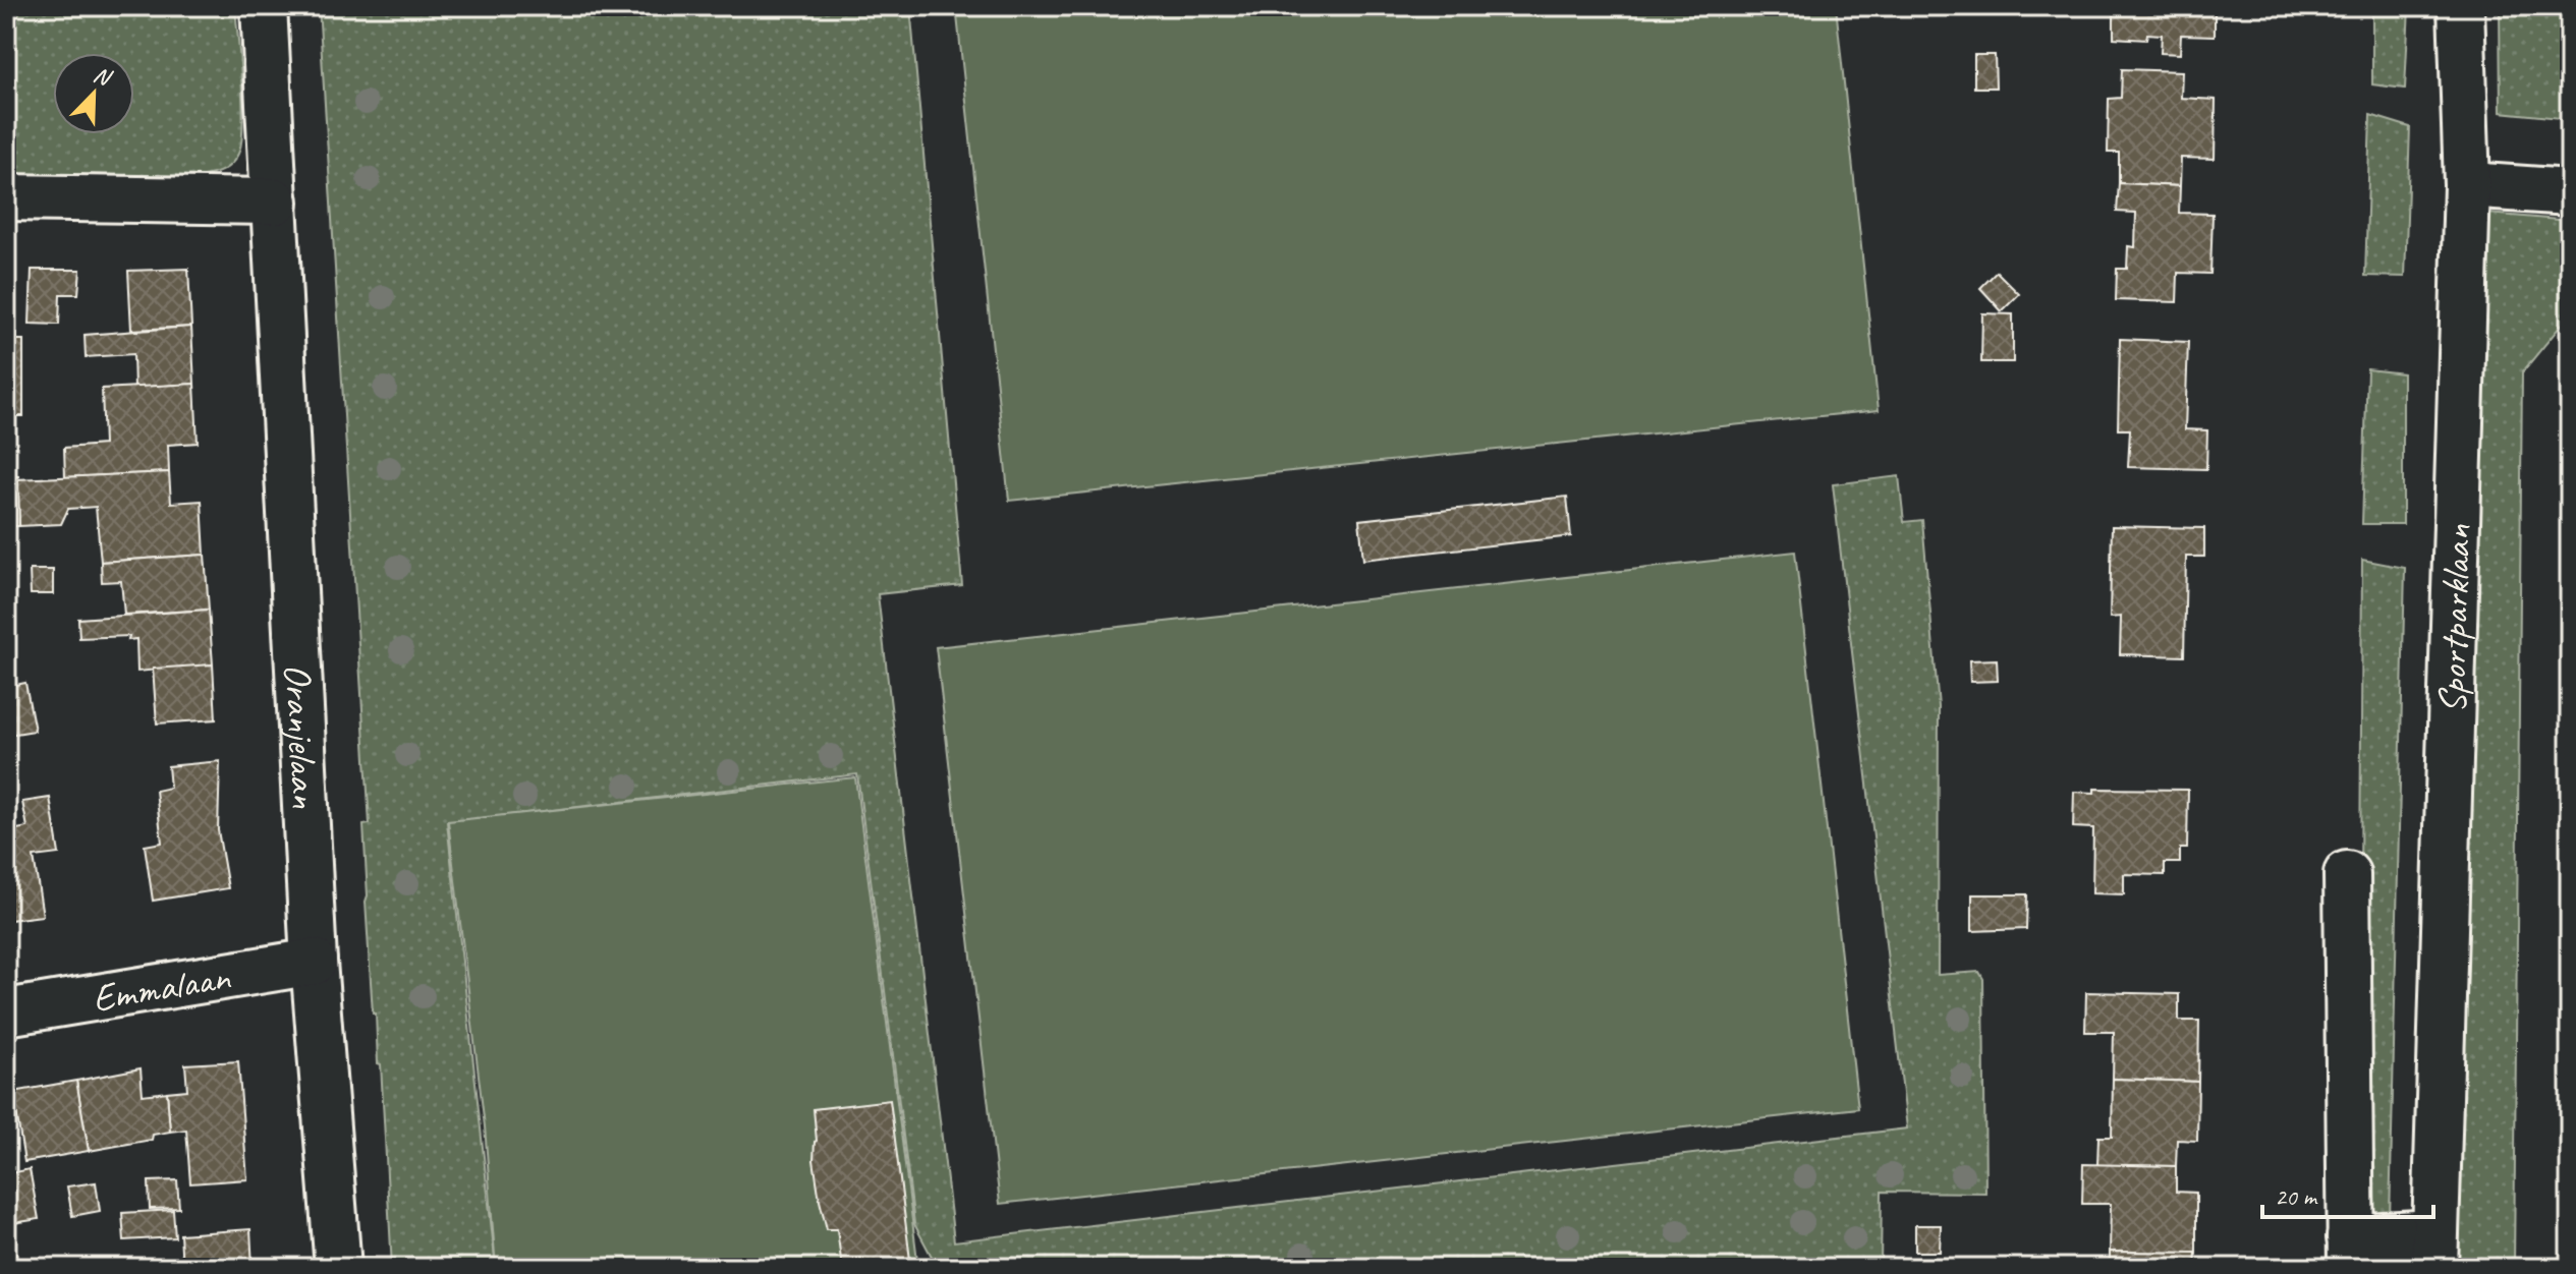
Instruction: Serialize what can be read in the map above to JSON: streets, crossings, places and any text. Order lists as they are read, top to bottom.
{
  "streets": {
    "street": ["Sportparklaan", "Oranjelaan", "Emmalaan"]
  },
  "crossings": [
    ["Oranjelaan", "Emmalaan"]
  ],
  "scale_bar": "20 m",
  "north": "top right"
}
